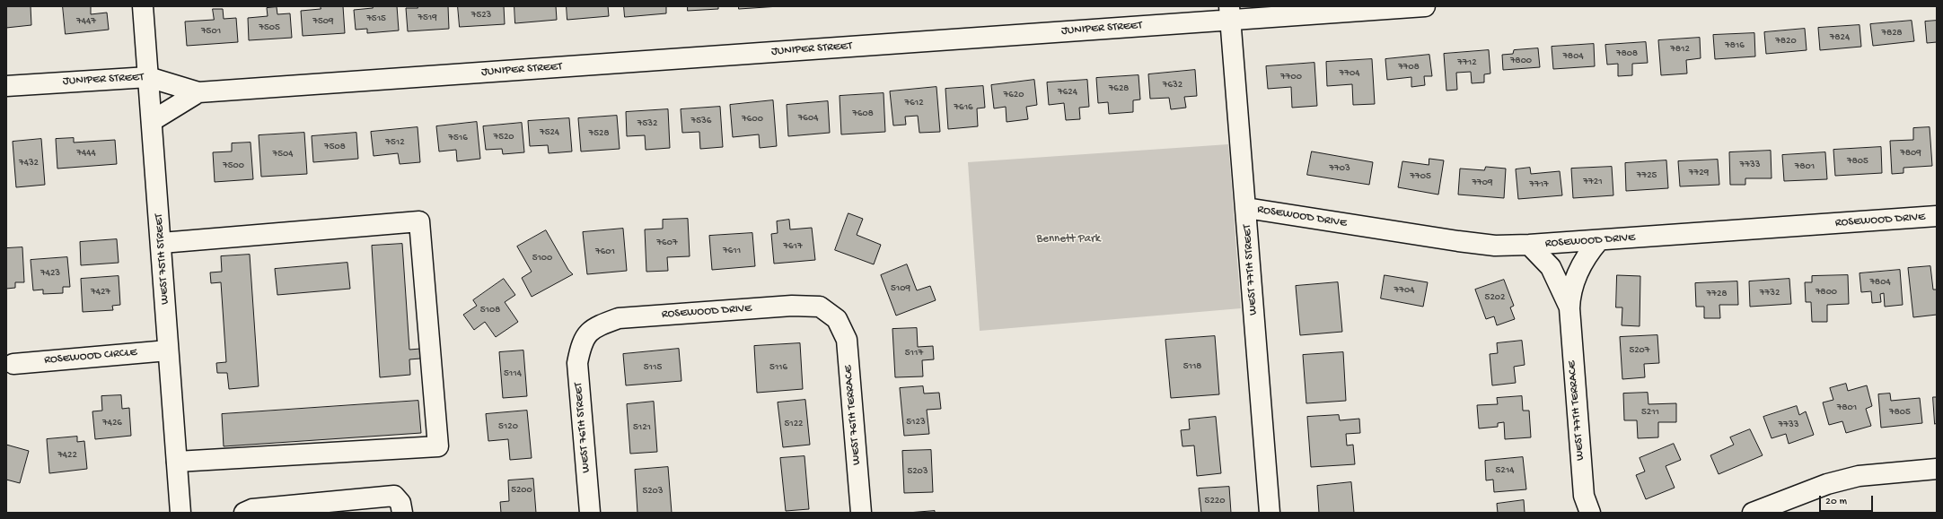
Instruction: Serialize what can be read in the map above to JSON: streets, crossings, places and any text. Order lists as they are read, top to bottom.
{
  "streets": {
    "street": [
      "JUNIPER STREET",
      "ROSEWOOD DRIVE",
      "WEST 75TH STREET",
      "WEST 77TH STREET",
      "ROSEWOOD CIRCLE",
      "WEST 77TH TERRACE",
      "WEST 76TH TERRACE",
      "WEST 76TH STREET"
    ]
  },
  "crossings": [
    ["JUNIPER STREET", "WEST 75TH STREET"],
    ["JUNIPER STREET", "WEST 77TH STREET"],
    ["ROSEWOOD DRIVE", "WEST 77TH STREET"],
    ["ROSEWOOD DRIVE", "WEST 77TH TERRACE"],
    ["ROSEWOOD DRIVE", "WEST 76TH TERRACE"],
    ["ROSEWOOD DRIVE", "WEST 76TH STREET"],
    ["WEST 75TH STREET", "ROSEWOOD CIRCLE"]
  ],
  "parks": ["Bennett Park"],
  "house_numbers": [
    "7523",
    "7519",
    "7515",
    "7447",
    "7509",
    "7505",
    "7501",
    "7828",
    "7824",
    "7820",
    "7816",
    "7812",
    "7808",
    "7804",
    "7800",
    "7712",
    "7708",
    "7704",
    "7700",
    "7632",
    "7628",
    "7624",
    "7620",
    "7612",
    "7616",
    "7608",
    "7604",
    "7600",
    "7536",
    "7532",
    "7524",
    "7528",
    "7520",
    "7516",
    "7512",
    "7508",
    "7444",
    "7809",
    "7504",
    "7805",
    "7432",
    "7733",
    "7500",
    "7801",
    "7703",
    "7729",
    "7725",
    "7705",
    "7721",
    "7709",
    "7717",
    "7607",
    "7617",
    "7611",
    "7601",
    "5100",
    "7423",
    "7804",
    "5109",
    "7704",
    "7427",
    "7800",
    "7732",
    "7728",
    "5202",
    "5108",
    "5207",
    "5117",
    "5118",
    "5115",
    "5116",
    "5114",
    "7801",
    "5211",
    "7805",
    "5123",
    "7426",
    "5122",
    "7733",
    "5120",
    "5121",
    "7422",
    "5214",
    "5203",
    "5200",
    "5203",
    "5220"
  ],
  "scale_bar": "20 m"
}
